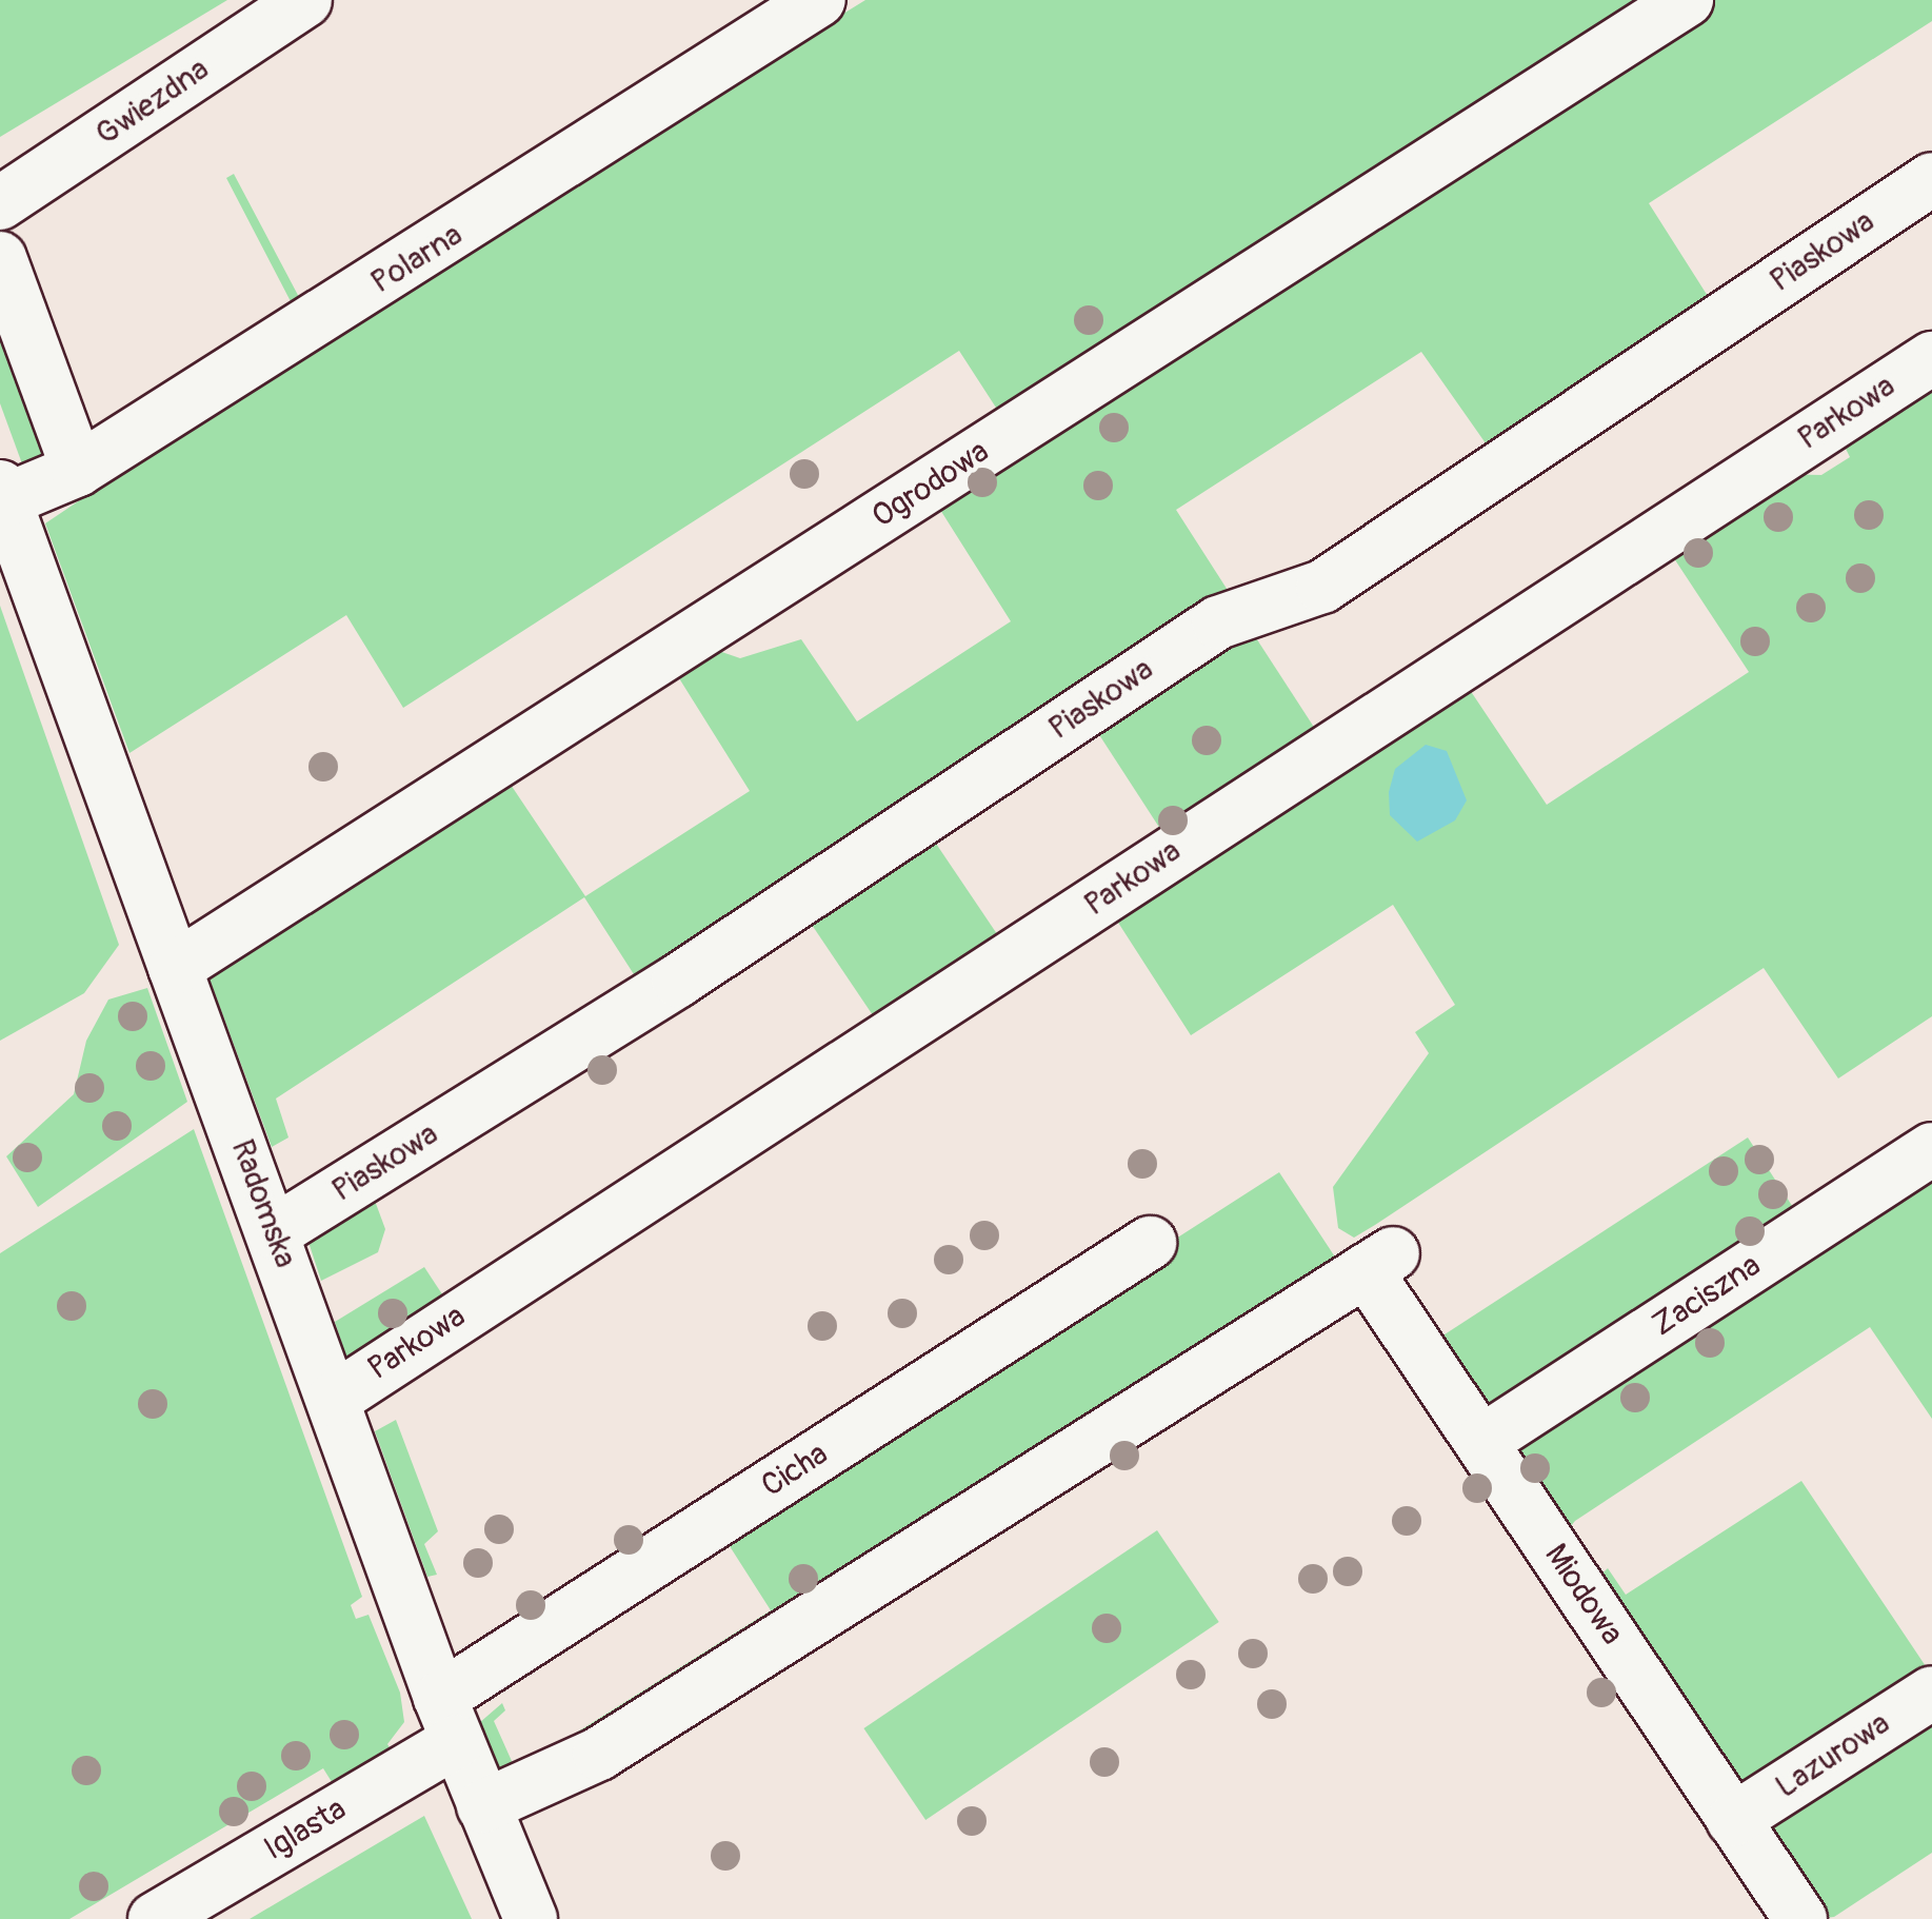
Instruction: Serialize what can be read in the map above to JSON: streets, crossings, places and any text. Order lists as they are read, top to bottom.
{
  "streets": {
    "street": [
      "Gwiezdna",
      "Piaskowa",
      "Polarna",
      "Parkowa",
      "Ogrodowa",
      "Radomska",
      "Zaciszna",
      "Cicha",
      "Miodowa",
      "Lazurowa",
      "Iglasta"
    ]
  },
  "crossings": [
    ["Piaskowa", "Radomska"],
    ["Polarna", "Radomska"],
    ["Parkowa", "Radomska"],
    ["Ogrodowa", "Radomska"],
    ["Radomska", "Cicha"],
    ["Radomska", "Miodowa"],
    ["Radomska", "Iglasta"],
    ["Zaciszna", "Miodowa"],
    ["Cicha", "Iglasta"],
    ["Miodowa", "Lazurowa"]
  ]
}
